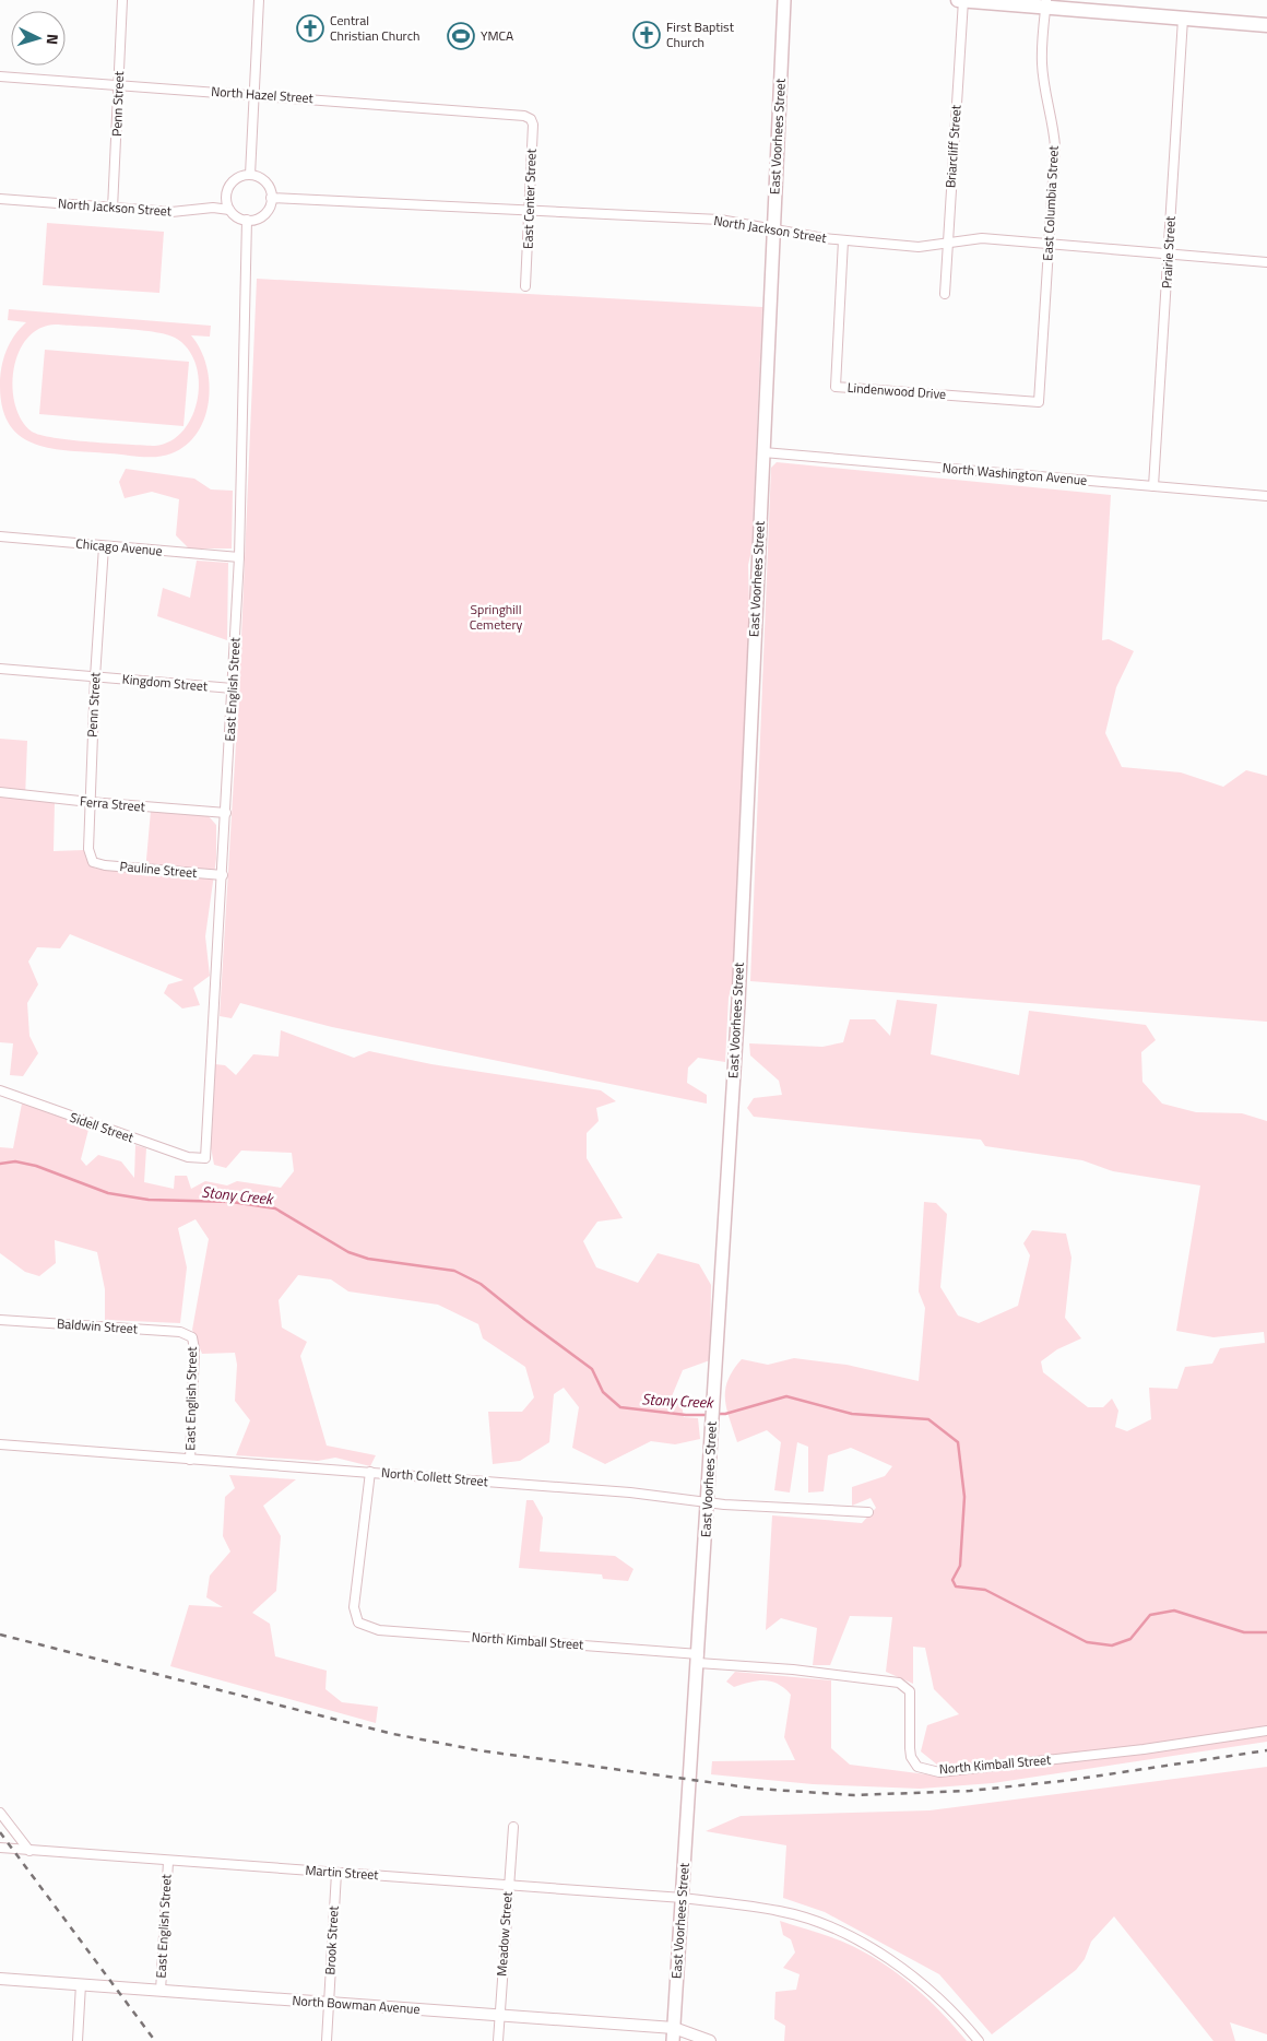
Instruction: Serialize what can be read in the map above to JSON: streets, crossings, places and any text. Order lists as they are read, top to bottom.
{
  "streets": {
    "main road": ["East Voorhees Street"],
    "street": [
      "North Hazel Street",
      "Penn Street",
      "Briarcliff Street",
      "East Center Street",
      "East Columbia Street",
      "North Jackson Street",
      "Prairie Street",
      "Lindenwood Drive",
      "North Washington Avenue",
      "Chicago Avenue",
      "Kingdom Street",
      "East English Street",
      "Ferra Street",
      "Pauline Street",
      "Sidell Street",
      "Baldwin Street",
      "North Collett Street",
      "North Kimball Street",
      "Martin Street",
      "Meadow Street",
      "Brook Street",
      "North Bowman Avenue"
    ]
  },
  "crossings": [
    ["North Hazel Street", "Penn Street"],
    ["North Hazel Street", "East Center Street"],
    ["Penn Street", "North Jackson Street"],
    ["Penn Street", "Chicago Avenue"],
    ["Penn Street", "Kingdom Street"],
    ["Penn Street", "Ferra Street"],
    ["Penn Street", "Pauline Street"],
    ["East Voorhees Street", "North Jackson Street"],
    ["East Voorhees Street", "North Washington Avenue"],
    ["East Voorhees Street", "North Collett Street"],
    ["East Voorhees Street", "North Kimball Street"],
    ["East Voorhees Street", "Martin Street"],
    ["East Voorhees Street", "North Bowman Avenue"],
    ["Briarcliff Street", "North Jackson Street"],
    ["East Center Street", "North Jackson Street"],
    ["East Columbia Street", "North Jackson Street"],
    ["East Columbia Street", "Lindenwood Drive"],
    ["North Jackson Street", "Prairie Street"],
    ["North Jackson Street", "Lindenwood Drive"],
    ["North Jackson Street", "East English Street"],
    ["Prairie Street", "North Washington Avenue"],
    ["Chicago Avenue", "East English Street"],
    ["Kingdom Street", "East English Street"],
    ["East English Street", "Ferra Street"],
    ["East English Street", "Pauline Street"],
    ["East English Street", "Sidell Street"],
    ["East English Street", "Baldwin Street"],
    ["East English Street", "North Collett Street"],
    ["East English Street", "Martin Street"],
    ["East English Street", "North Bowman Avenue"],
    ["North Collett Street", "North Kimball Street"],
    ["Martin Street", "Meadow Street"],
    ["Martin Street", "Brook Street"],
    ["Meadow Street", "North Bowman Avenue"],
    ["Brook Street", "North Bowman Avenue"]
  ],
  "water": ["Stony Creek"],
  "parks": ["Springhill Cemetery"],
  "places": {
    "church": ["Central Christian Church", "First Baptist Church"],
    "sports": ["YMCA"]
  },
  "north": "right"
}
